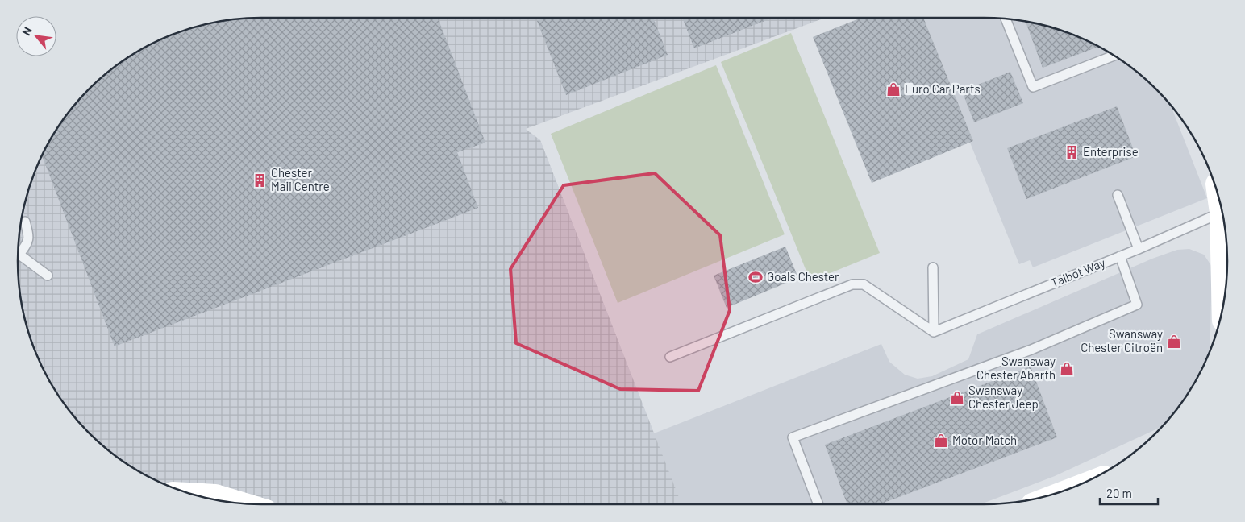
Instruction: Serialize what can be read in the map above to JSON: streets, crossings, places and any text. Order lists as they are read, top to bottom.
{
  "streets": {
    "lane": ["Talbot Way"]
  },
  "places": {
    "shop": [
      "Euro Car Parts",
      "Swansway Chester Citroën",
      "Swansway Chester Abarth",
      "Swansway Chester Jeep",
      "Motor Match"
    ],
    "building": ["Enterprise", "Chester Mail Centre"],
    "sports": ["Goals Chester"]
  },
  "scale_bar": "20 m",
  "north": "top left"
}
